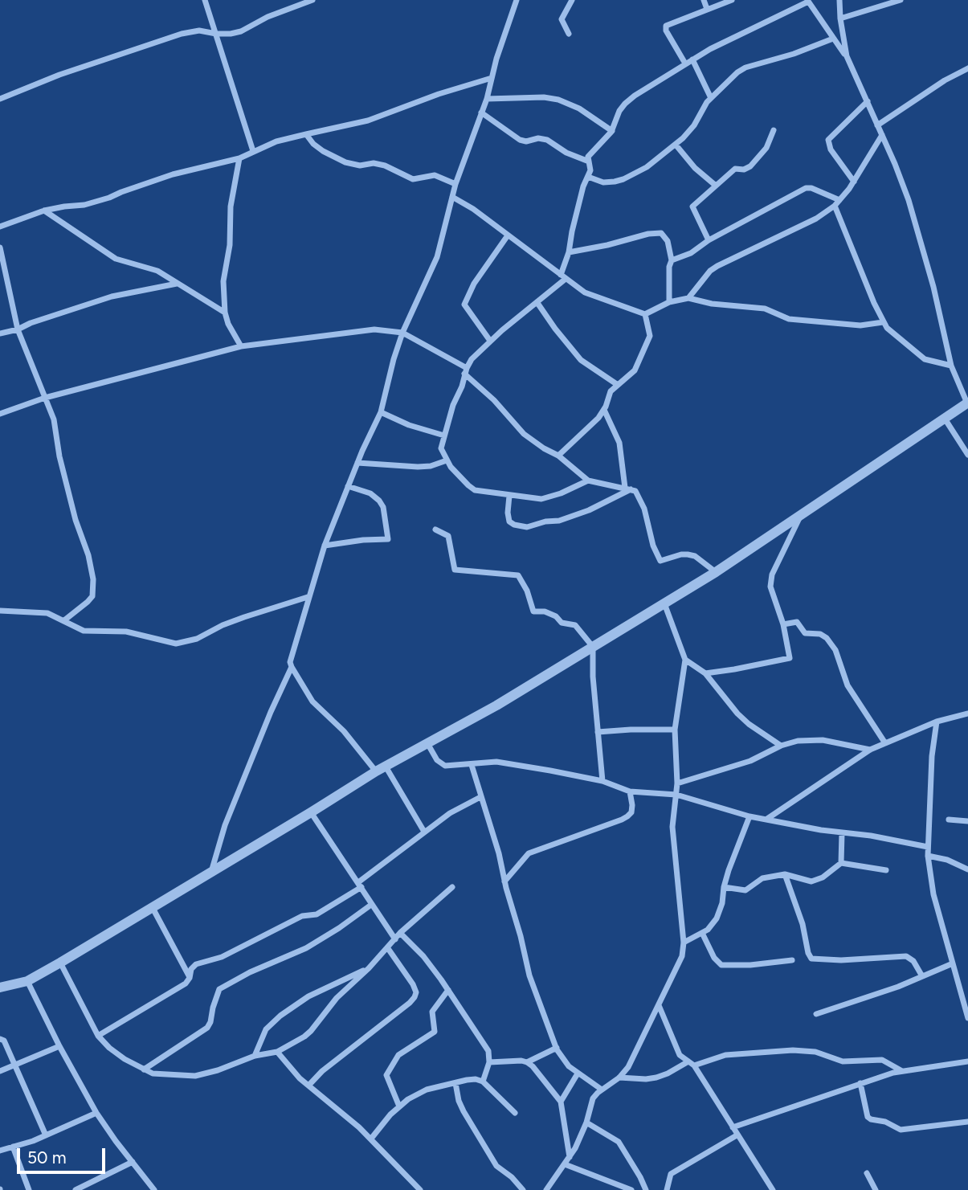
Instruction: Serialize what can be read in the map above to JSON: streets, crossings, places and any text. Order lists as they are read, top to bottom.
{
  "scale_bar": "50 m"
}
